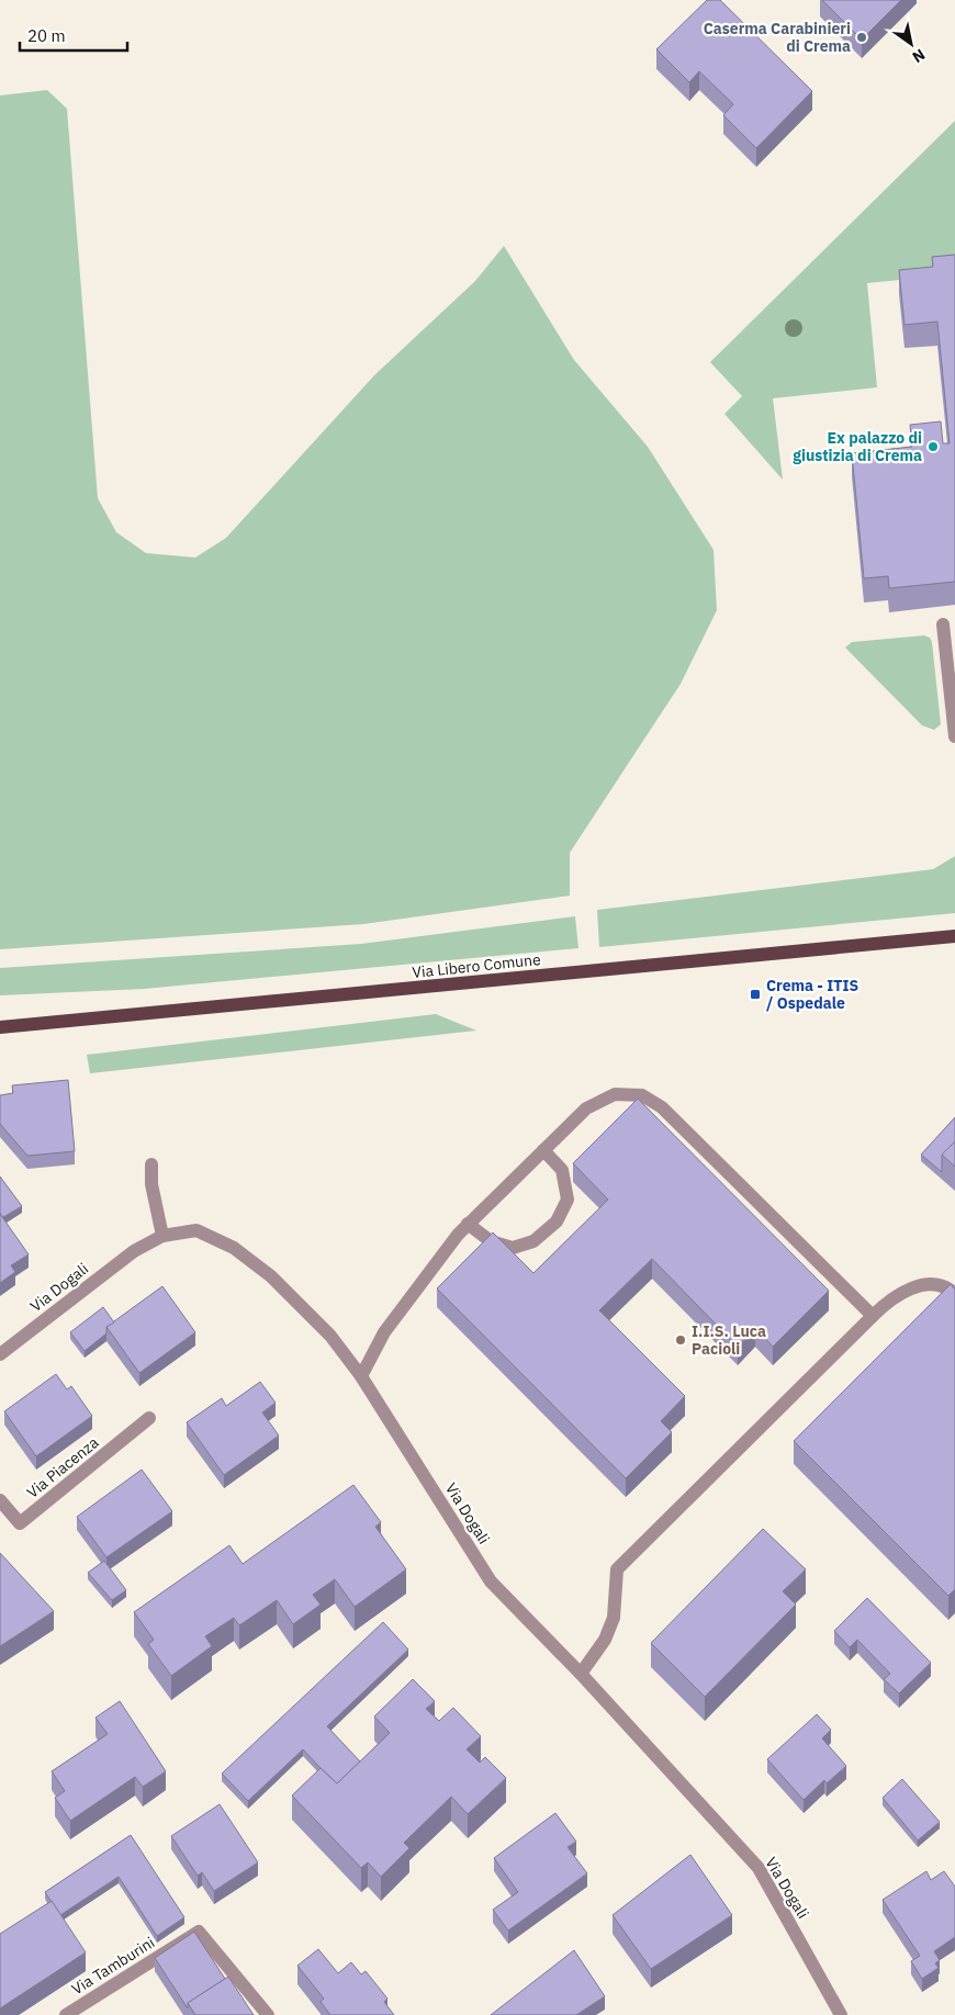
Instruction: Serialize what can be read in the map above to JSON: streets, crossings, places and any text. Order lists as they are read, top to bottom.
{
  "streets": {
    "main road": ["Via Libero Comune"],
    "street": ["Via Dogali", "Via Piacenza", "Via Tamburini"]
  },
  "places": {
    "other": ["Caserma Carabinieri di Crema", "Ex palazzo di giustizia di Crema", "I.I.S. Luca Pacioli"],
    "transit": ["Crema - ITIS / Ospedale"]
  },
  "scale_bar": "20 m",
  "north": "bottom right"
}
